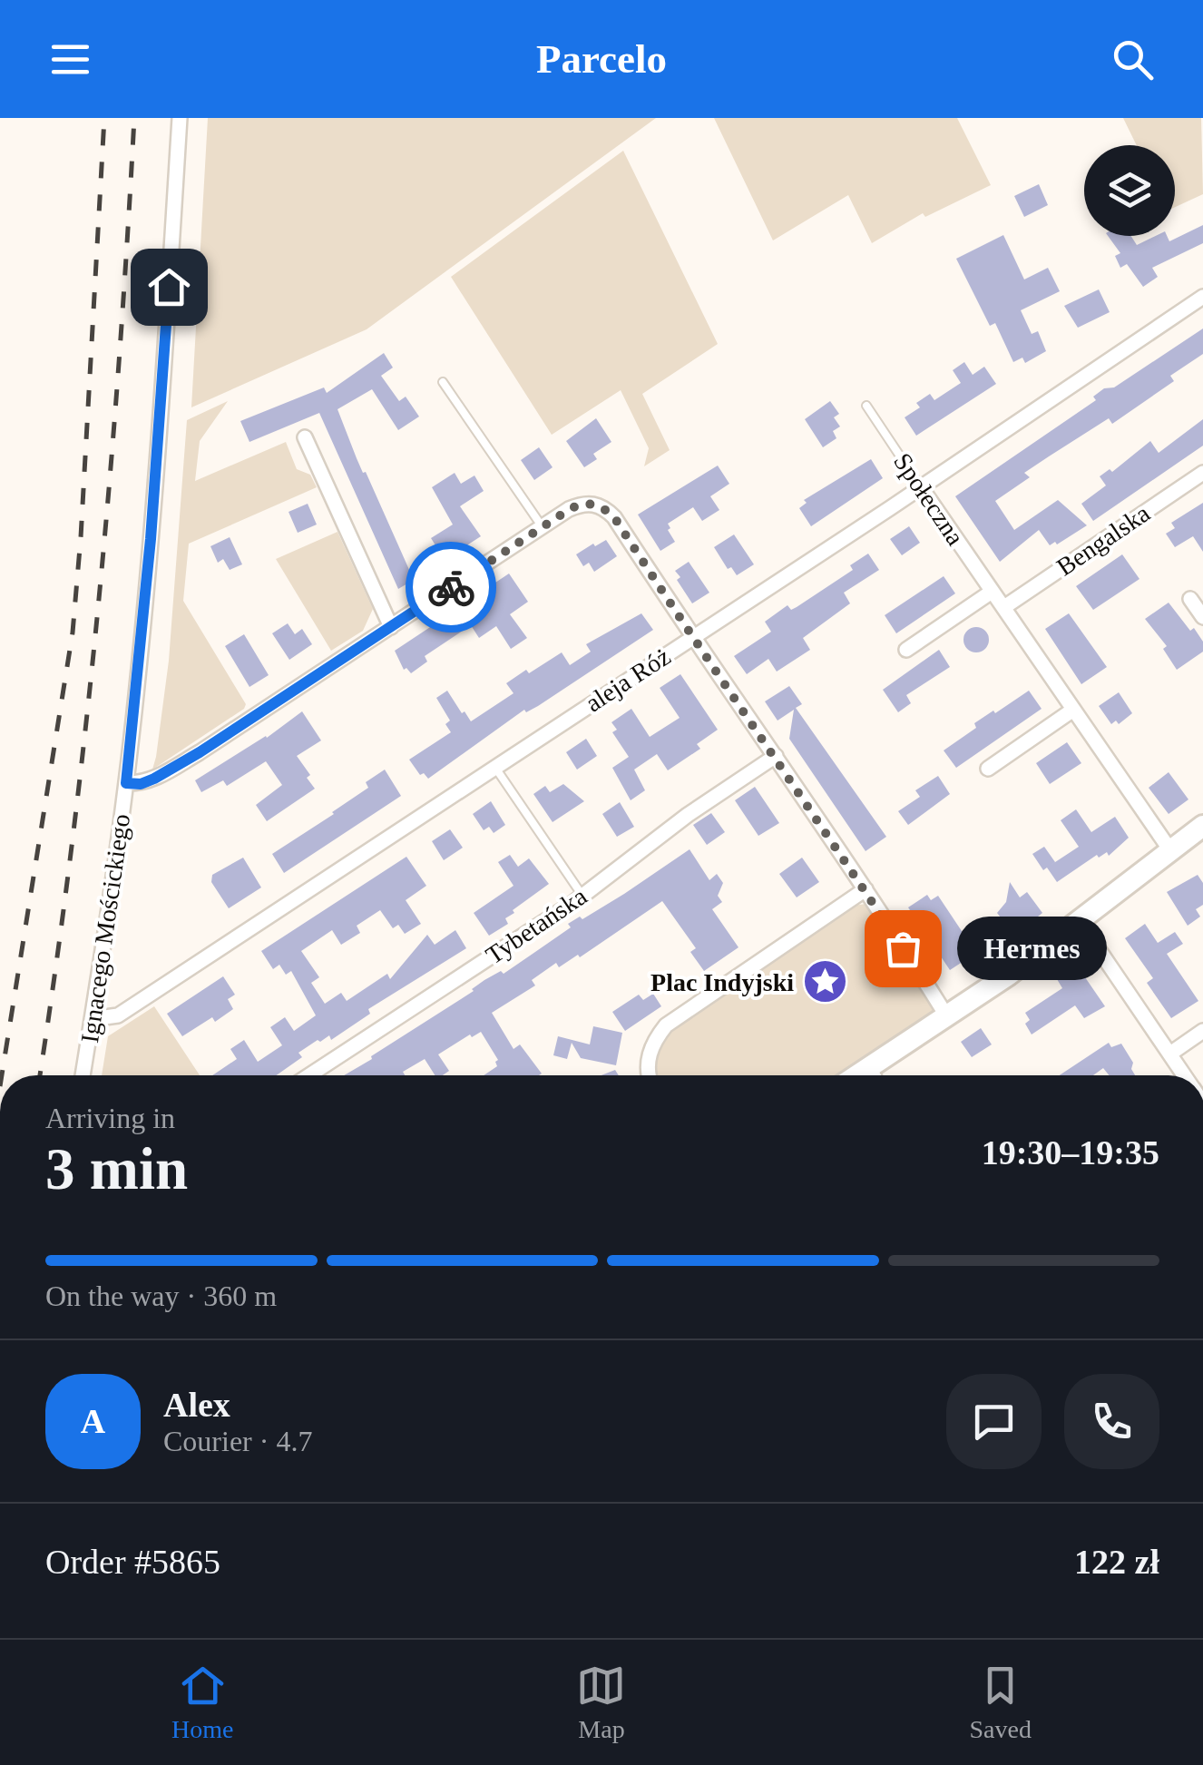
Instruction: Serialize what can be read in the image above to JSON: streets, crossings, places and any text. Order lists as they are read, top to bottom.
{
  "streets": {
    "street": [
      "Społeczna",
      "Bengalska",
      "aleja Róż",
      "Tybetańska",
      "Ignacego Mościckiego"
    ]
  },
  "crossings": [
    ["Społeczna", "Bengalska"],
    ["Społeczna", "aleja Róż"],
    ["aleja Róż", "Ignacego Mościckiego"]
  ],
  "places": {
    "other": ["Hermes"],
    "place": ["Plac Indyjski"]
  },
  "page": {
    "header": "Parcelo",
    "bubble": "Hermes",
    "heading": ["3 min", "Arriving in", "19:30–19:35"],
    "panel": [
      "Alex",
      "Courier · 4.7",
      "Order #5865",
      "122 zł"
    ],
    "bar": "On the way · 360 m",
    "round": "A",
    "tabs": ["Home", "Map", "Saved"]
  }
}
